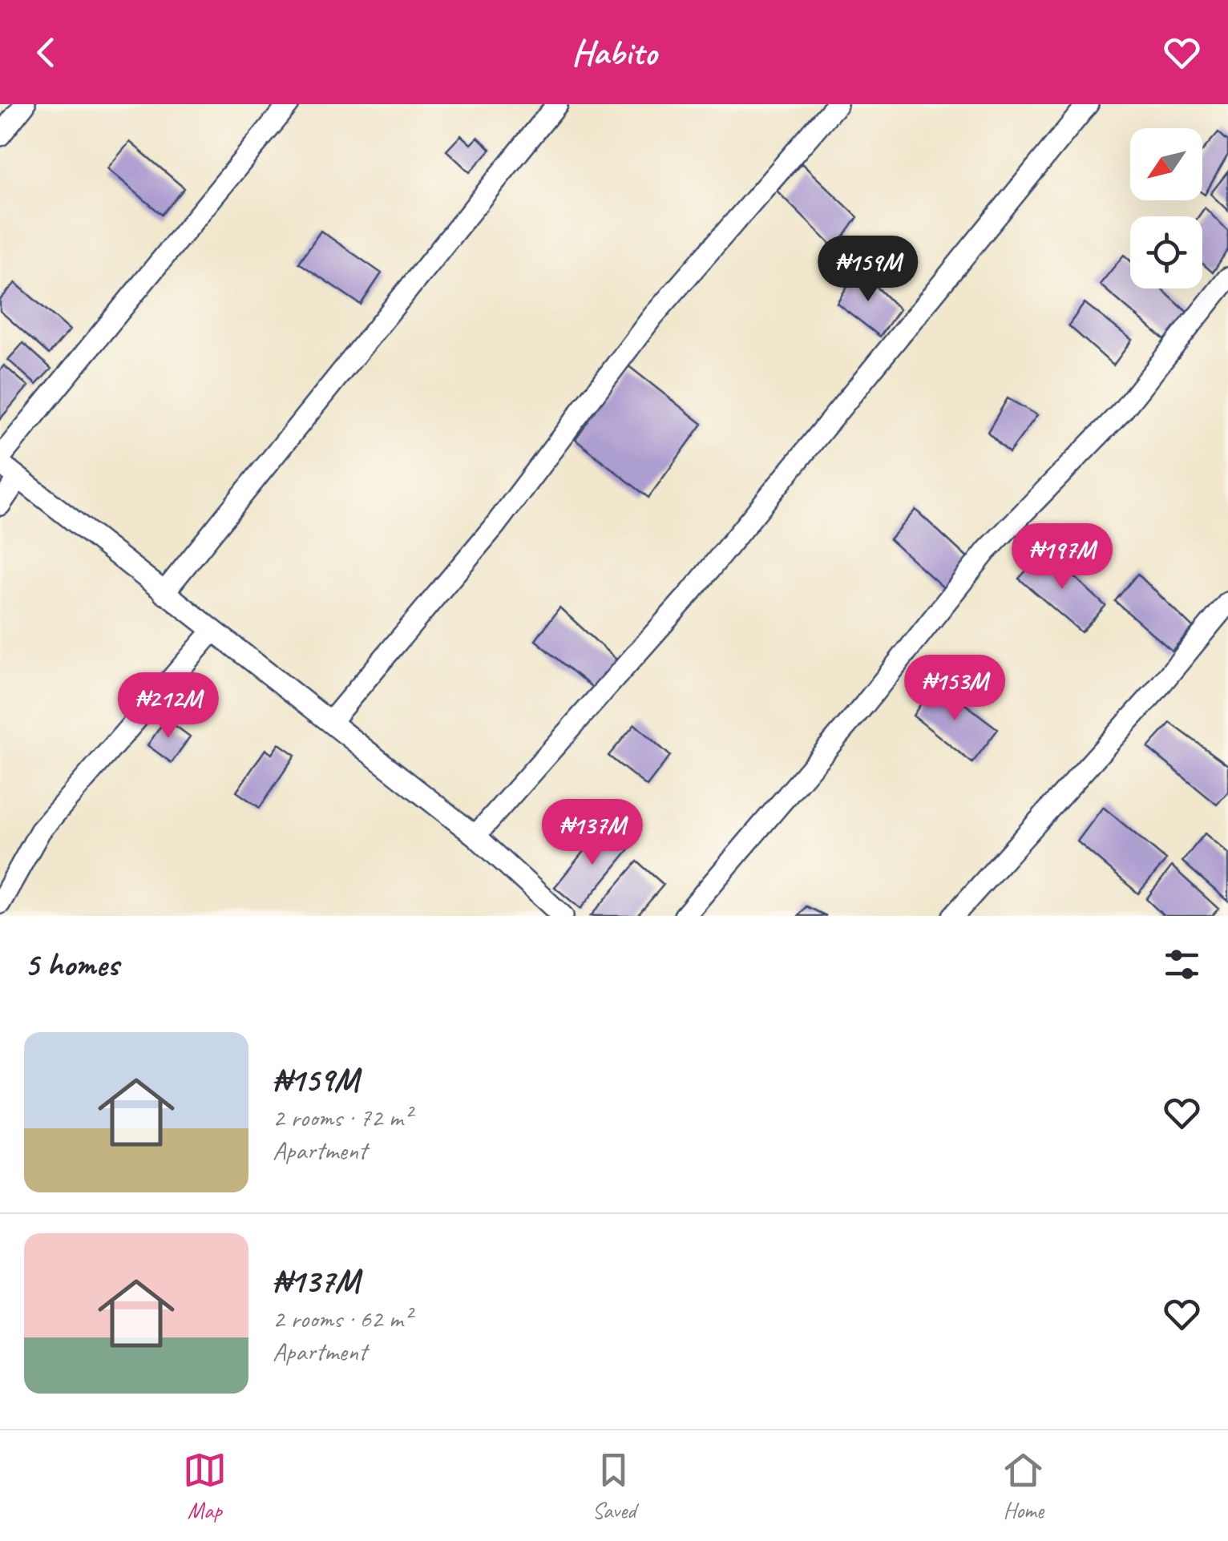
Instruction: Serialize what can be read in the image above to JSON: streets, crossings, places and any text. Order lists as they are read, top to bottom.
{
  "north": "bottom left",
  "page": {
    "header": "Habito",
    "price": [
      "₦159M",
      "₦197M",
      "₦153M",
      "₦212M",
      "₦137M"
    ],
    "heading": "5 homes",
    "list": [
      {
        "name": "₦159M",
        "note": "2 rooms · 72 m² · Apartment"
      },
      {
        "name": "₦137M",
        "note": "2 rooms · 62 m² · Apartment"
      }
    ],
    "tabs": ["Map", "Saved", "Home"]
  }
}
